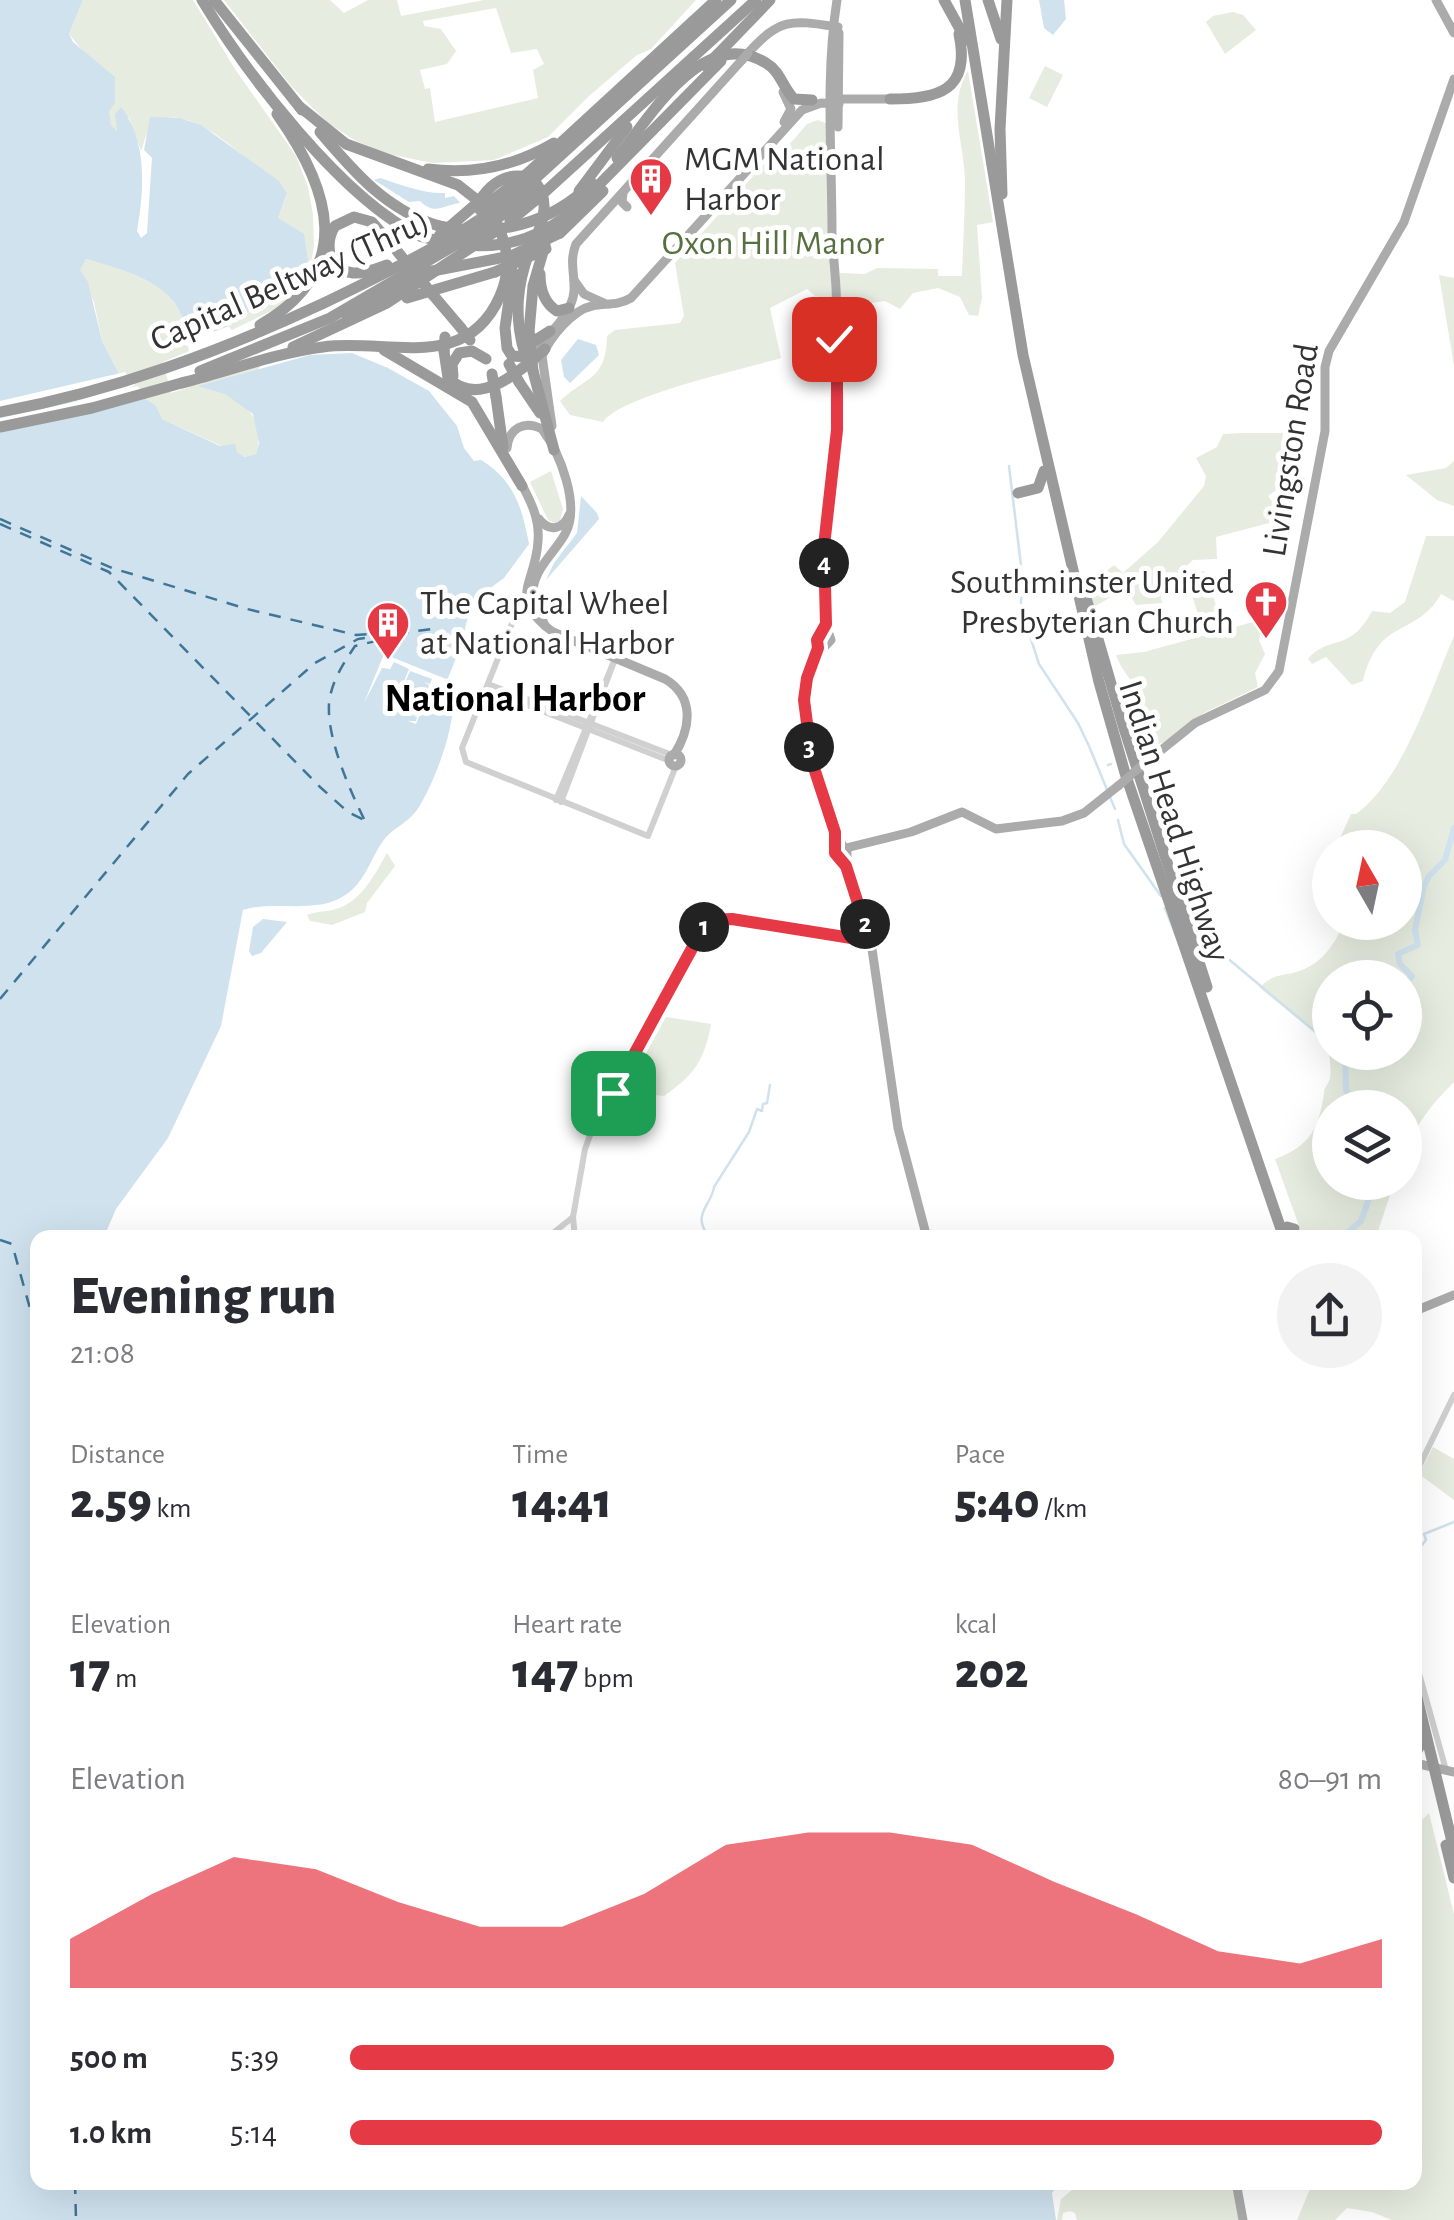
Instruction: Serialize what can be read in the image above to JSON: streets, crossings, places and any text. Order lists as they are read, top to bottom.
{
  "streets": {
    "highway": ["Capital Beltway (Thru)", "Indian Head Highway"],
    "main road": ["Livingston Road"]
  },
  "districts": ["National Harbor"],
  "parks": ["Oxon Hill Manor"],
  "places": {
    "building": ["MGM National Harbor", "The Capital Wheel at National Harbor"],
    "church": ["Southminster United Presbyterian Church"]
  },
  "north": "top",
  "page": {
    "pins": [
      "4",
      "3",
      "2",
      "1"
    ],
    "heading": ["Evening run", "21:08"],
    "stats": [
      ["Distance", "2.59 km"],
      ["Time", "14:41"],
      ["Pace", "5:40 /km"],
      ["Elevation", "17 m"],
      ["Heart rate", "147 bpm"],
      ["kcal", "202"]
    ],
    "chart": ["Elevation", "80–91 m"],
    "list": [
      {
        "name": "500 m",
        "note": "5:39"
      },
      {
        "name": "1.0 km",
        "note": "5:14"
      }
    ]
  }
}
